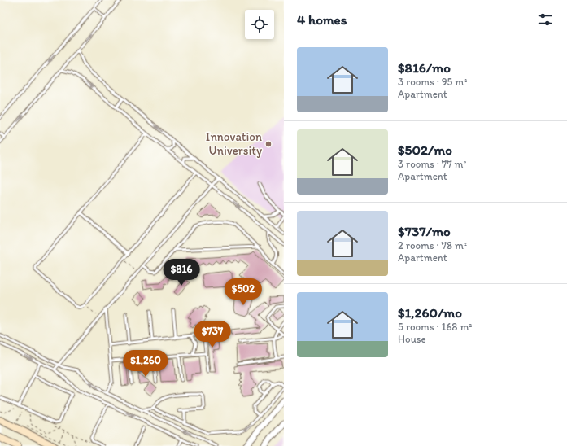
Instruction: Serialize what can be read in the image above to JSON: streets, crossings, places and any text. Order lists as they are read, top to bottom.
{
  "places": ["Innovation University"],
  "page": {
    "heading": "4 homes",
    "list": [
      {
        "name": "$816/mo",
        "note": "3 rooms · 95 m² · Apartment"
      },
      {
        "name": "$502/mo",
        "note": "3 rooms · 77 m² · Apartment"
      },
      {
        "name": "$737/mo",
        "note": "2 rooms · 78 m² · Apartment"
      },
      {
        "name": "$1,260/mo",
        "note": "5 rooms · 168 m² · House"
      }
    ],
    "price": [
      "$816",
      "$502",
      "$737",
      "$1,260"
    ]
  }
}
